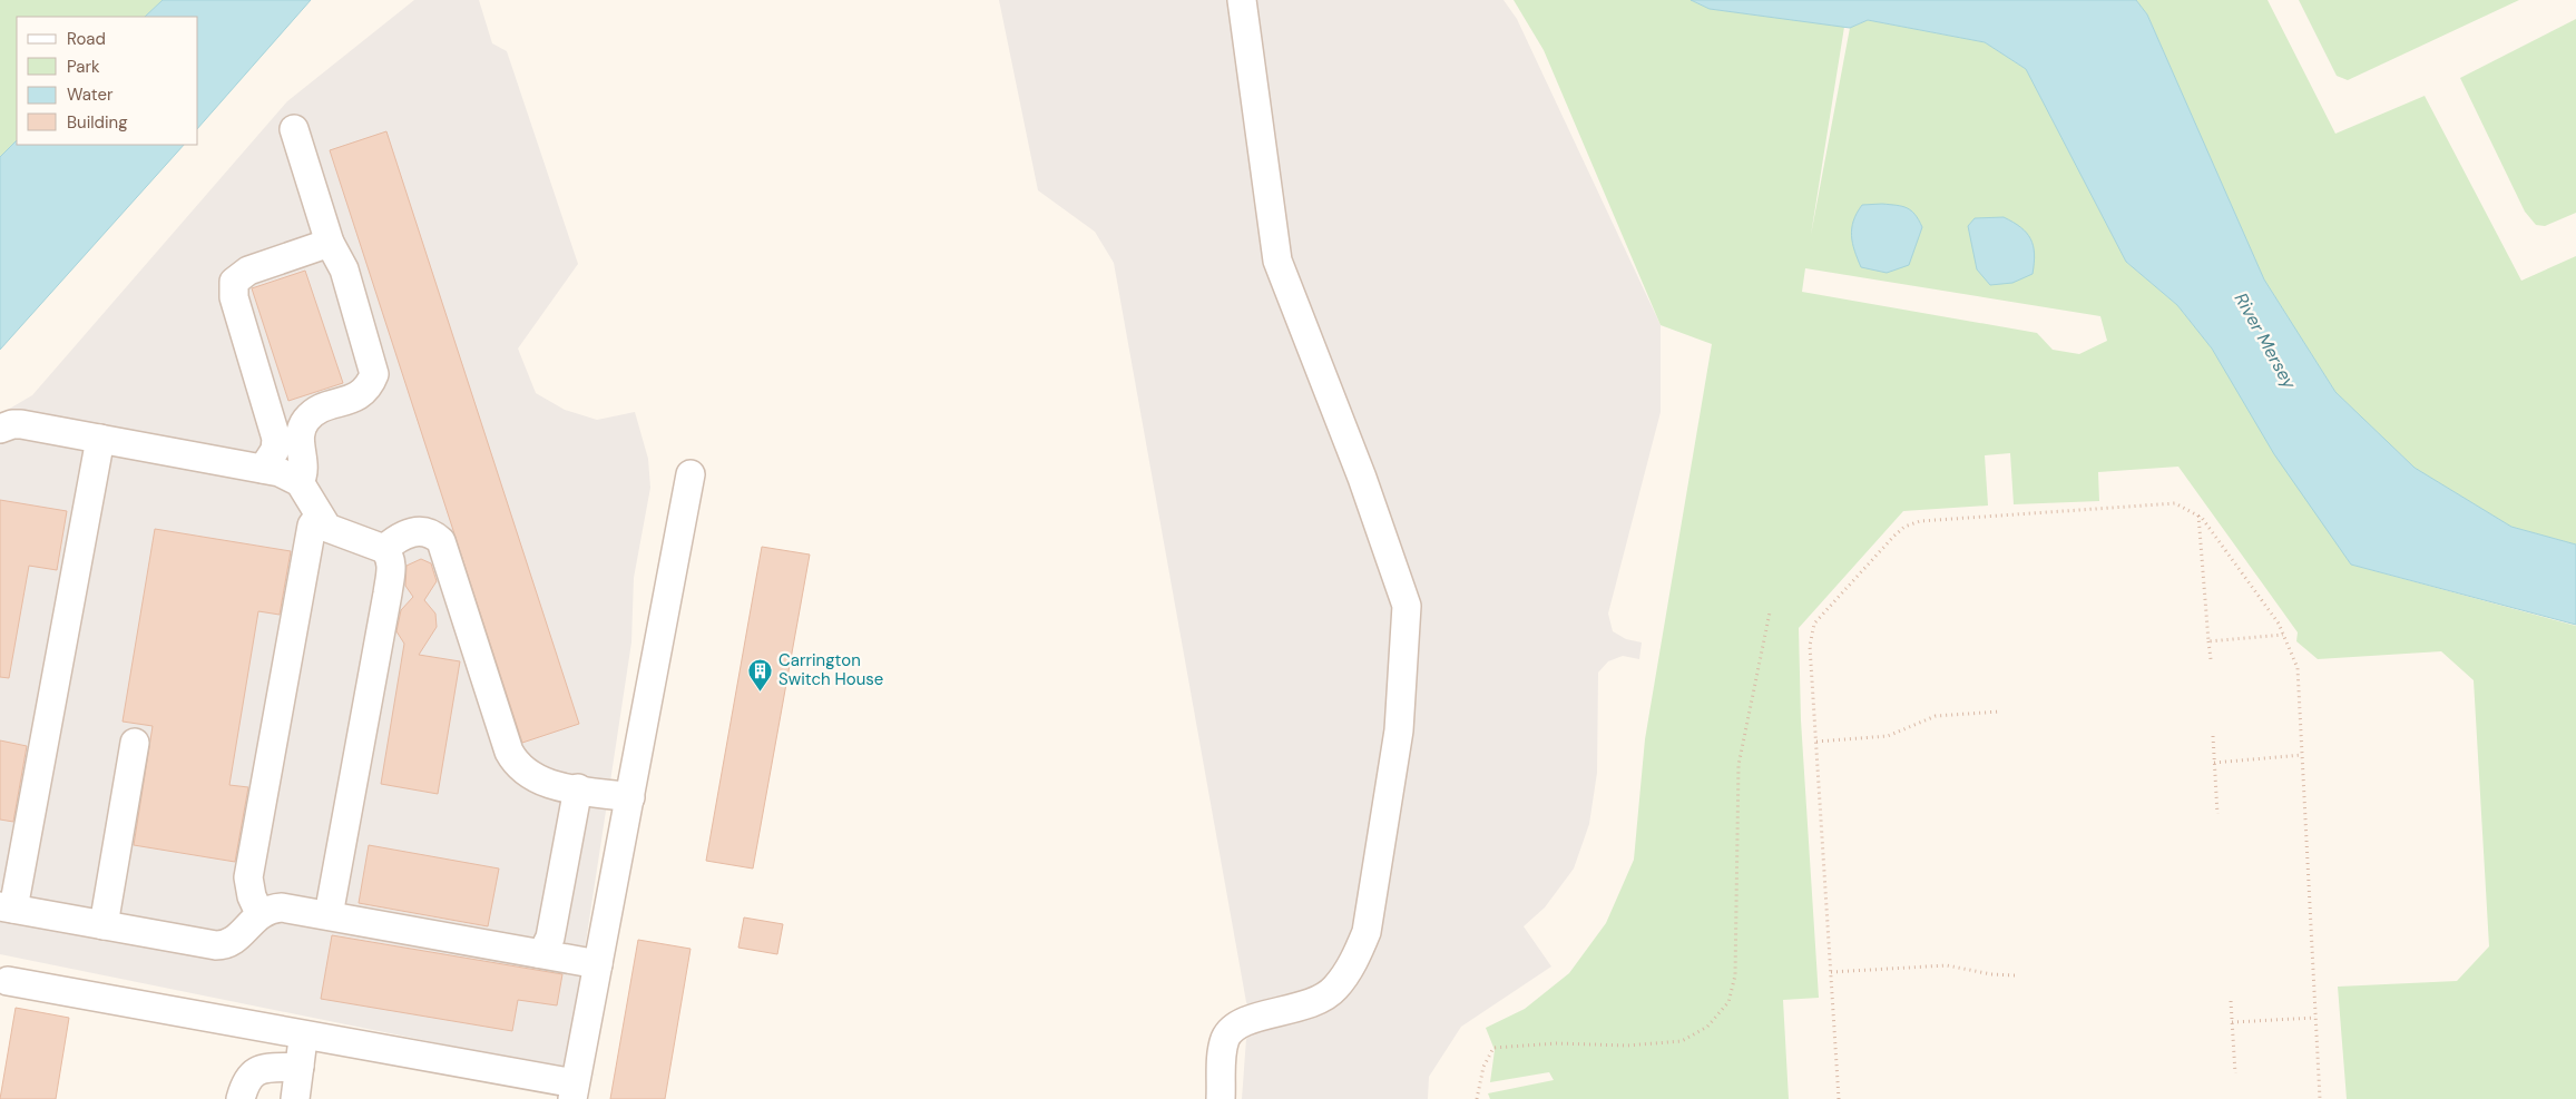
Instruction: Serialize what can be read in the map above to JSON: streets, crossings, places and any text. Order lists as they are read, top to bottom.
{
  "water": ["River Mersey"],
  "places": {
    "building": ["Carrington Switch House"]
  },
  "legend": [
    "Road",
    "Park",
    "Water",
    "Building"
  ]
}
